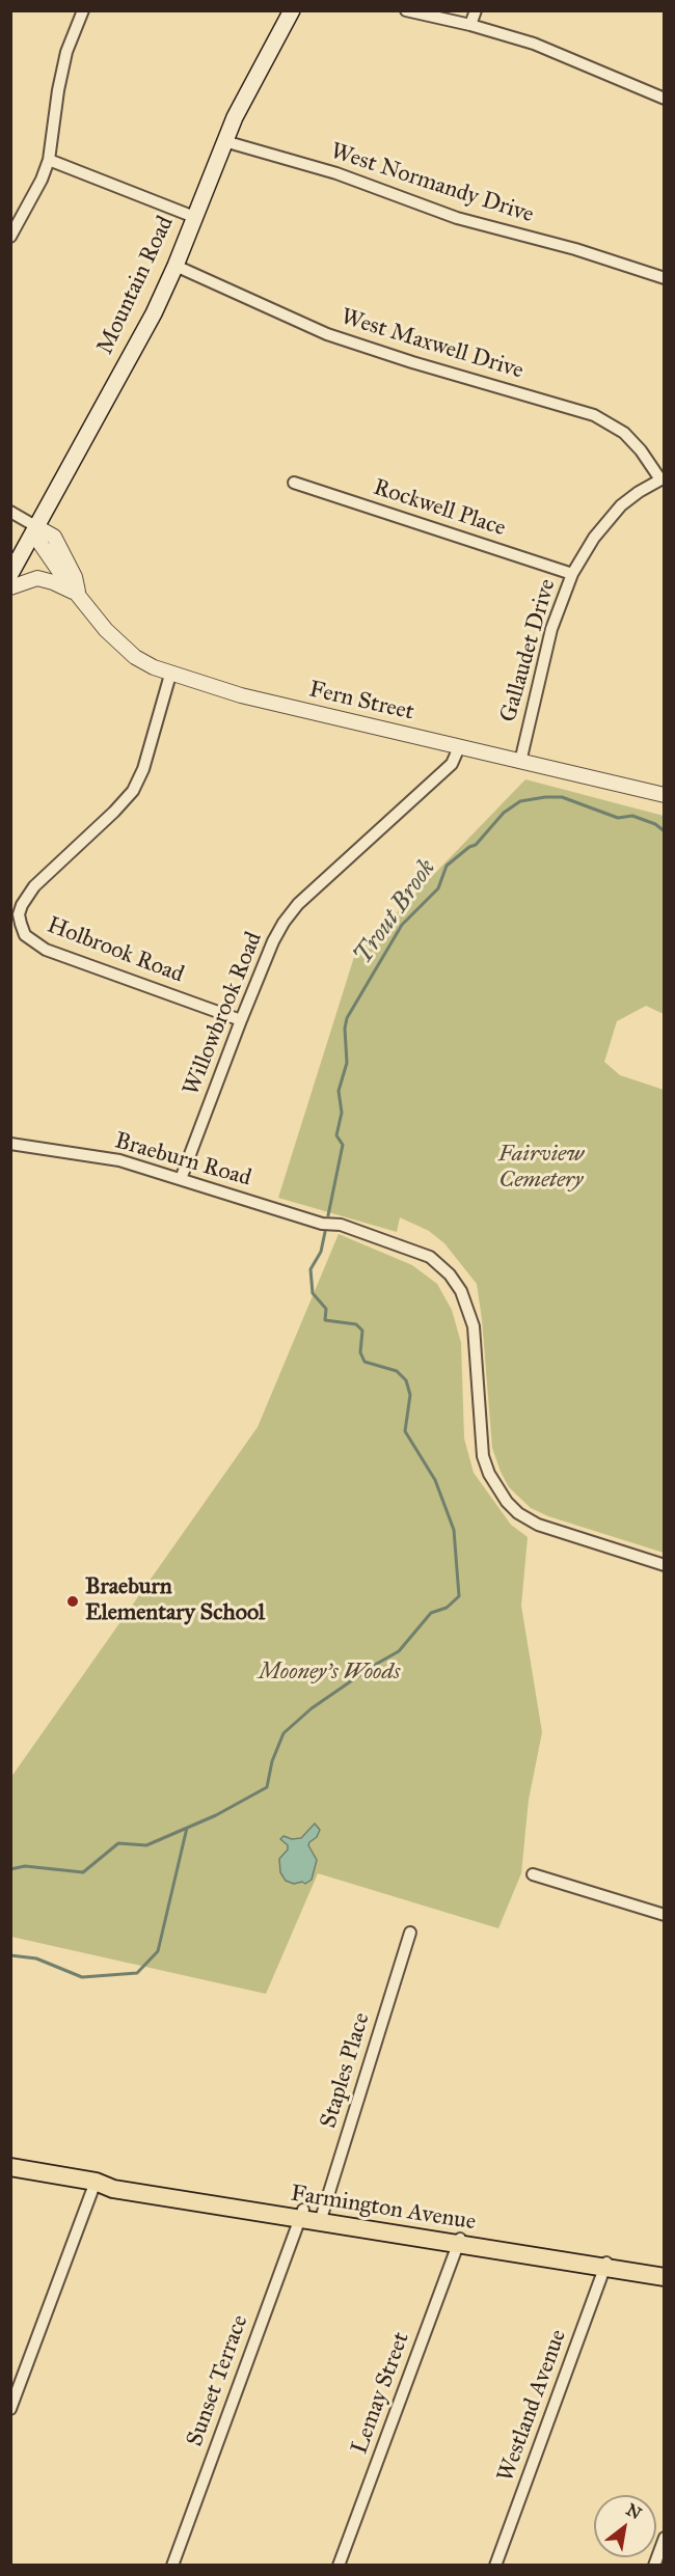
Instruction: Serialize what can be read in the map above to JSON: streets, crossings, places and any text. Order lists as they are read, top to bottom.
{
  "streets": {
    "main road": ["Mountain Road", "Farmington Avenue"],
    "street": [
      "West Normandy Drive",
      "West Maxwell Drive",
      "Rockwell Place",
      "Gallaudet Drive",
      "Fern Street",
      "Holbrook Road",
      "Willowbrook Road",
      "Braeburn Road",
      "Staples Place",
      "Sunset Terrace",
      "Lemay Street",
      "Westland Avenue"
    ]
  },
  "crossings": [
    ["West Normandy Drive", "Mountain Road"],
    ["Mountain Road", "West Maxwell Drive"],
    ["Mountain Road", "Fern Street"],
    ["West Maxwell Drive", "Gallaudet Drive"],
    ["Rockwell Place", "Gallaudet Drive"],
    ["Gallaudet Drive", "Fern Street"],
    ["Fern Street", "Holbrook Road"],
    ["Fern Street", "Willowbrook Road"],
    ["Holbrook Road", "Willowbrook Road"],
    ["Willowbrook Road", "Braeburn Road"],
    ["Staples Place", "Farmington Avenue"],
    ["Farmington Avenue", "Sunset Terrace"],
    ["Farmington Avenue", "Lemay Street"],
    ["Farmington Avenue", "Westland Avenue"]
  ],
  "water": ["Trout Brook"],
  "parks": ["Fairview Cemetery", "Mooney's Woods"],
  "places": ["Braeburn Elementary School"],
  "north": "top right"
}
